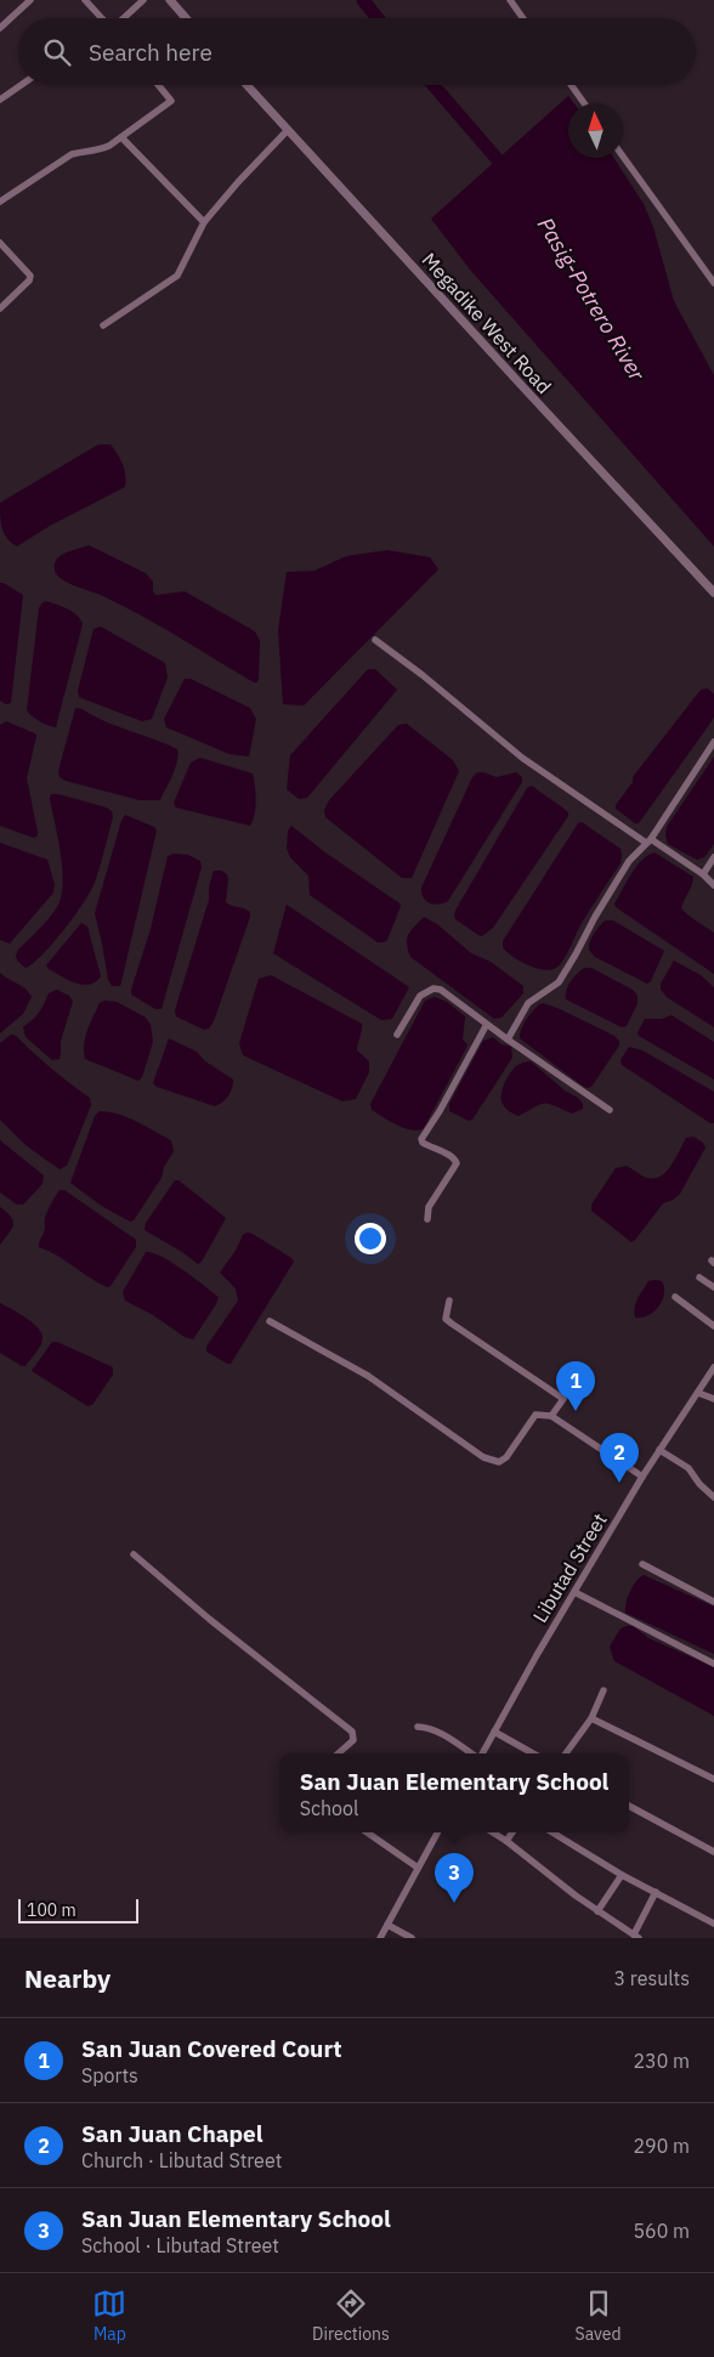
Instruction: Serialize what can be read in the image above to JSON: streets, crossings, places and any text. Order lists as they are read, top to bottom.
{
  "streets": {
    "street": ["Megadike West Road", "Libutad Street"]
  },
  "water": ["Pasig-Potrero River"],
  "scale_bar": "100 m",
  "north": "top",
  "page": {
    "search": "Search here",
    "pins": ["1", "2", "3"],
    "popup": ["San Juan Elementary School", "School"],
    "scale": "100 m",
    "heading": ["Nearby", "3 results"],
    "list": [
      {
        "mark": "1",
        "name": "San Juan Covered Court",
        "note": "Sports",
        "value": "230 m"
      },
      {
        "mark": "2",
        "name": "San Juan Chapel",
        "note": "Church · Libutad Street",
        "value": "290 m"
      },
      {
        "mark": "3",
        "name": "San Juan Elementary School",
        "note": "School · Libutad Street",
        "value": "560 m"
      }
    ],
    "nav": ["Map", "Directions", "Saved"]
  }
}
